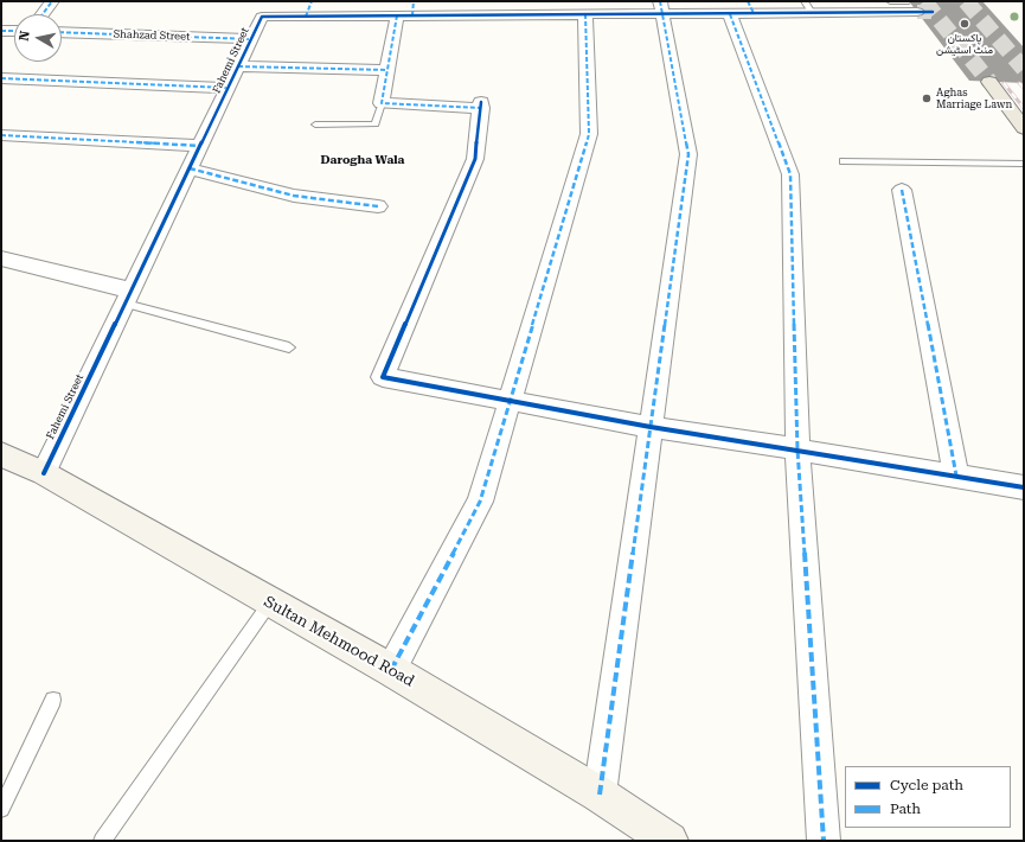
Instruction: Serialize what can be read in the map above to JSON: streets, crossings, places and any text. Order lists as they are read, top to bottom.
{
  "streets": {
    "street": ["Shahzad Street", "Fahemi Street", "Sultan Mehmood Road"]
  },
  "crossings": [
    ["Shahzad Street", "Fahemi Street"],
    ["Fahemi Street", "Sultan Mehmood Road"]
  ],
  "districts": ["Darogha Wala"],
  "places": ["پاکستان منٹ اسٹیشن", "Aghas Marriage Lawn"],
  "legend": ["Cycle path", "Path"],
  "north": "left"
}
